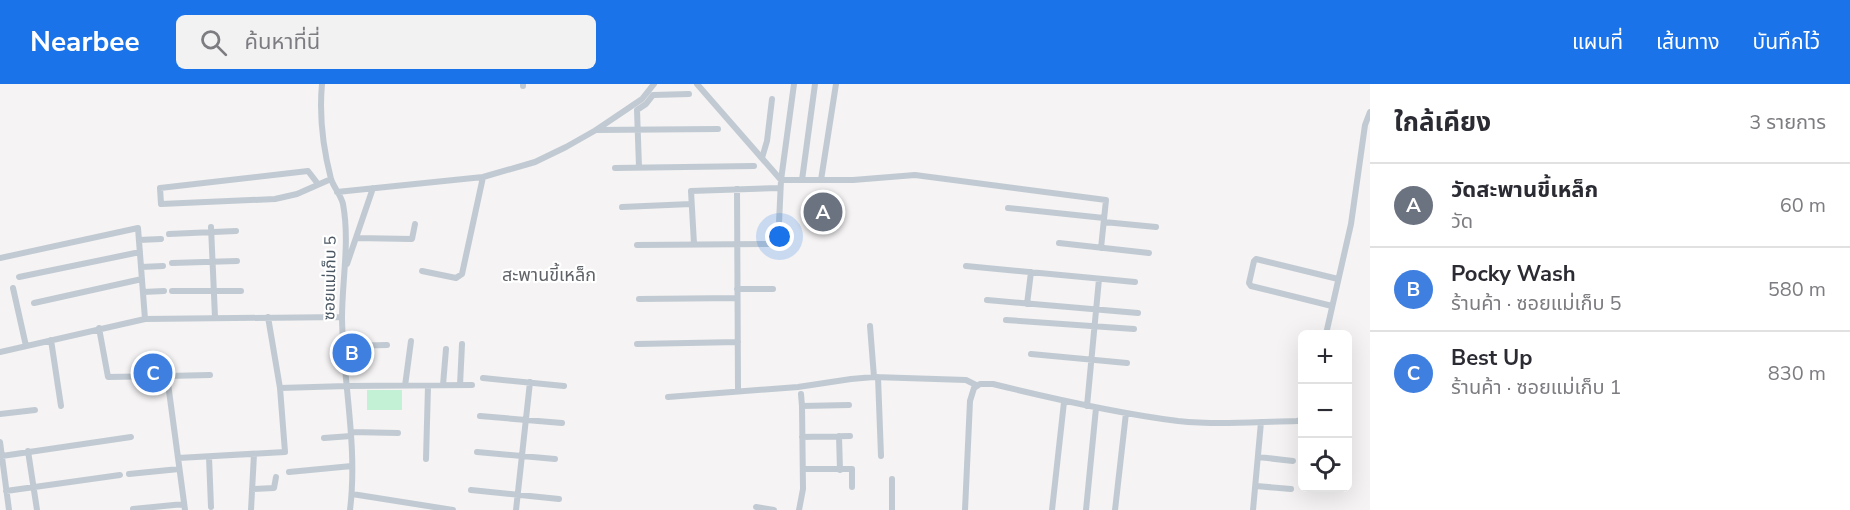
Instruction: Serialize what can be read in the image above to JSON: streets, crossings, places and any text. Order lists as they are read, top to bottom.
{
  "streets": {
    "street": ["ซอยแม่เก็บ 5"]
  },
  "districts": ["สะพานขี้เหล็ก"],
  "page": {
    "header": "Nearbee",
    "search": "ค้นหาที่นี่",
    "nav": ["แผนที่", "เส้นทาง", "บันทึกไว้"],
    "heading": ["ใกล้เคียง", "3 รายการ"],
    "list": [
      {
        "mark": "A",
        "name": "วัดสะพานขี้เหล็ก",
        "note": "วัด",
        "value": "60 m"
      },
      {
        "mark": "B",
        "name": "Pocky Wash",
        "note": "ร้านค้า · ซอยแม่เก็บ 5",
        "value": "580 m"
      },
      {
        "mark": "C",
        "name": "Best Up",
        "note": "ร้านค้า · ซอยแม่เก็บ 1",
        "value": "830 m"
      }
    ],
    "pins": ["A", "B", "C"],
    "map_buttons": ["+", "−"]
  }
}
